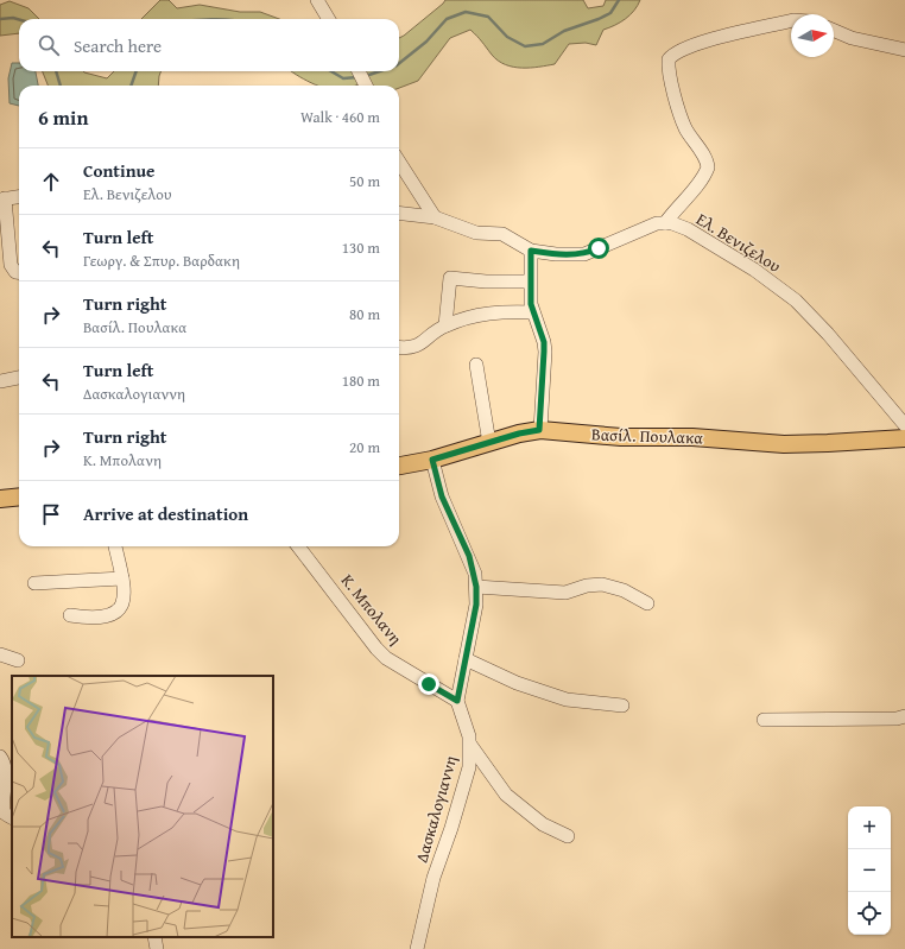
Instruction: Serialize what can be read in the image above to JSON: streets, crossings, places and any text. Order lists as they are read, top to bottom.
{
  "streets": {
    "main road": ["Βασίλ. Πουλακα"],
    "street": ["Ελ. Βενιζελου", "Κ. Μπολανη", "Δασκαλογιαννη"]
  },
  "crossings": [
    ["Βασίλ. Πουλακα", "Δασκαλογιαννη"],
    ["Κ. Μπολανη", "Δασκαλογιαννη"]
  ],
  "north": "right",
  "page": {
    "search": "Search here",
    "heading": ["6 min", "Walk · 460 m"],
    "list": [
      ["Continue", "Ελ. Βενιζελου", "50 m"],
      ["Turn left", "Γεωργ. & Σπυρ. Βαρδακη", "130 m"],
      ["Turn right", "Βασίλ. Πουλακα", "80 m"],
      ["Turn left", "Δασκαλογιαννη", "180 m"],
      ["Turn right", "Κ. Μπολανη", "20 m"],
      "Arrive at destination"
    ],
    "map_buttons": ["+", "−"]
  }
}
